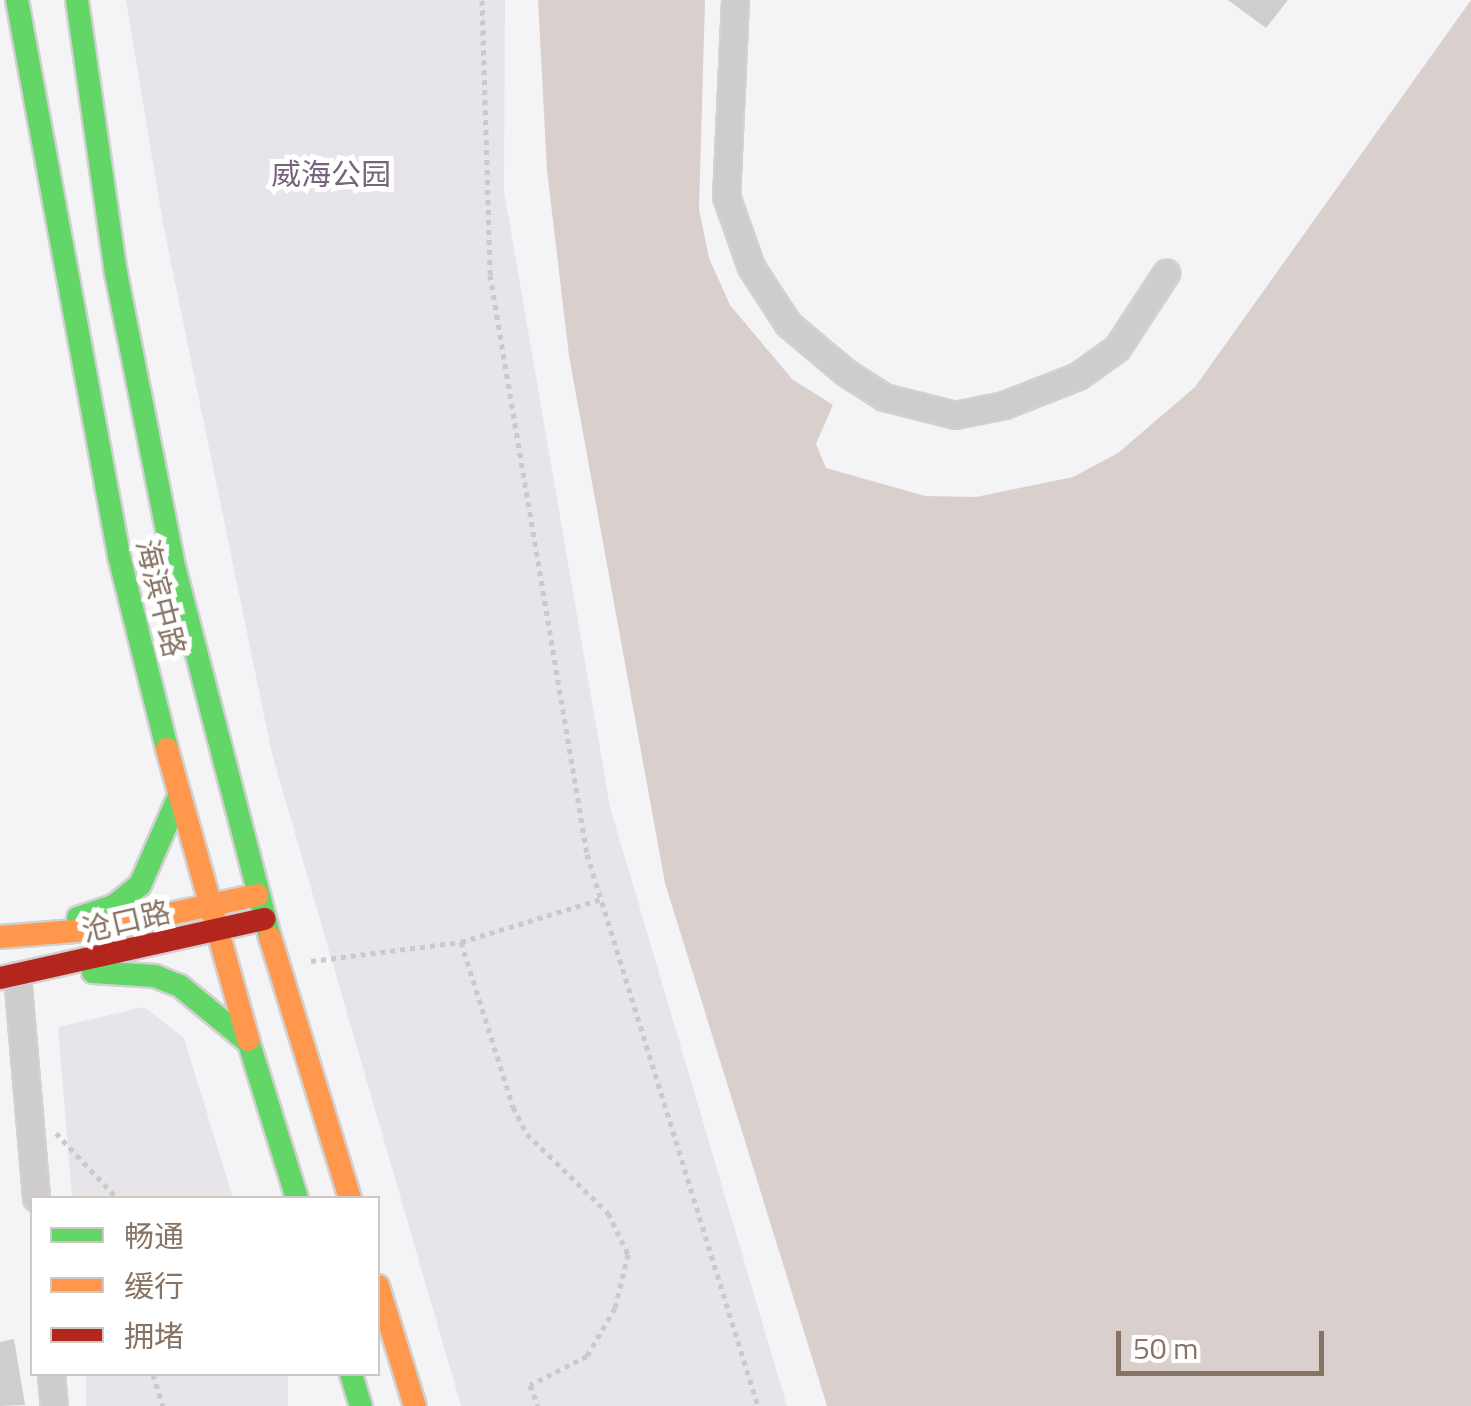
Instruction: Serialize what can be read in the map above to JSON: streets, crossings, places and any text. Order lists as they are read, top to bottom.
{
  "streets": {
    "main road": ["海滨中路", "沧口路"]
  },
  "crossings": [
    ["海滨中路", "沧口路"]
  ],
  "parks": ["威海公园"],
  "legend": ["畅通", "缓行", "拥堵"],
  "scale_bar": "50 m"
}
